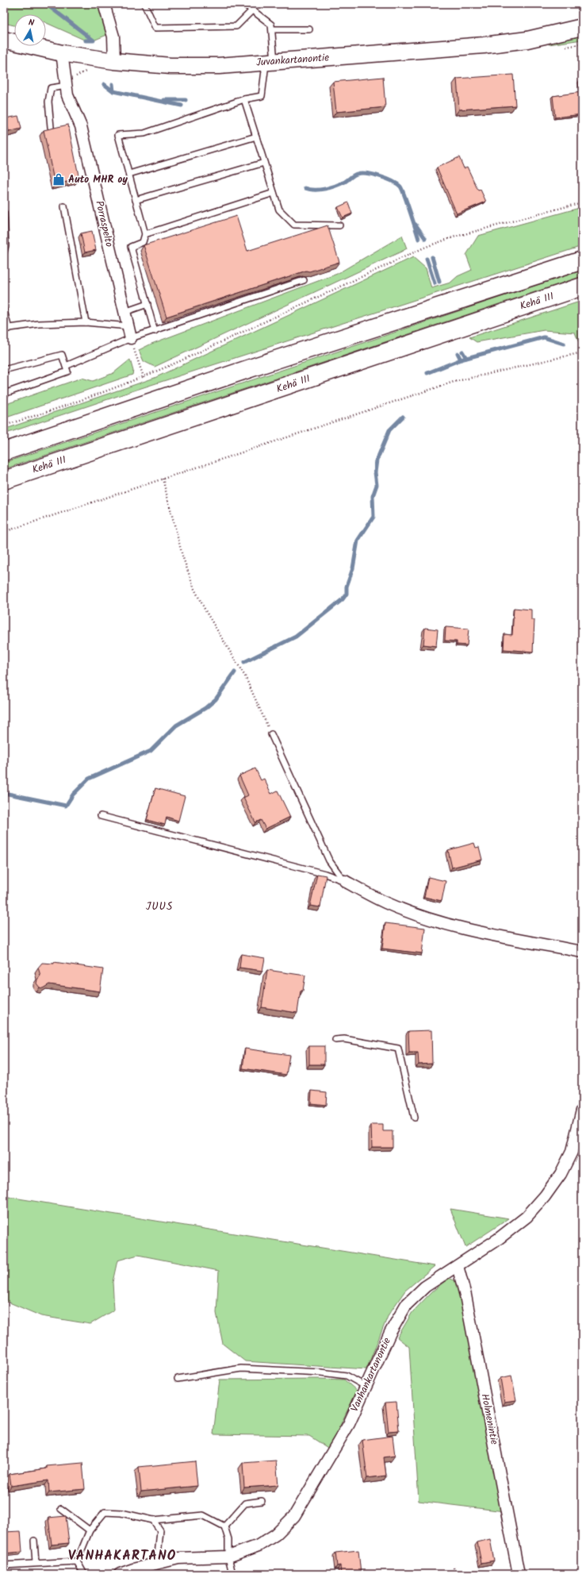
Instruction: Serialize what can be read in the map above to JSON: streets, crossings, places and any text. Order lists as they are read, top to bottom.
{
  "streets": {
    "highway": ["Kehä III"],
    "main road": ["Juvankartanontie"],
    "street": ["Porraspelto", "Vanhankartanontie", "Holmenintie"]
  },
  "crossings": [
    ["Juvankartanontie", "Porraspelto"],
    ["Vanhankartanontie", "Holmenintie"]
  ],
  "districts": ["JUUS", "VANHAKARTANO"],
  "places": {
    "shop": ["Auto MHR oy"]
  },
  "north": "top"
}
